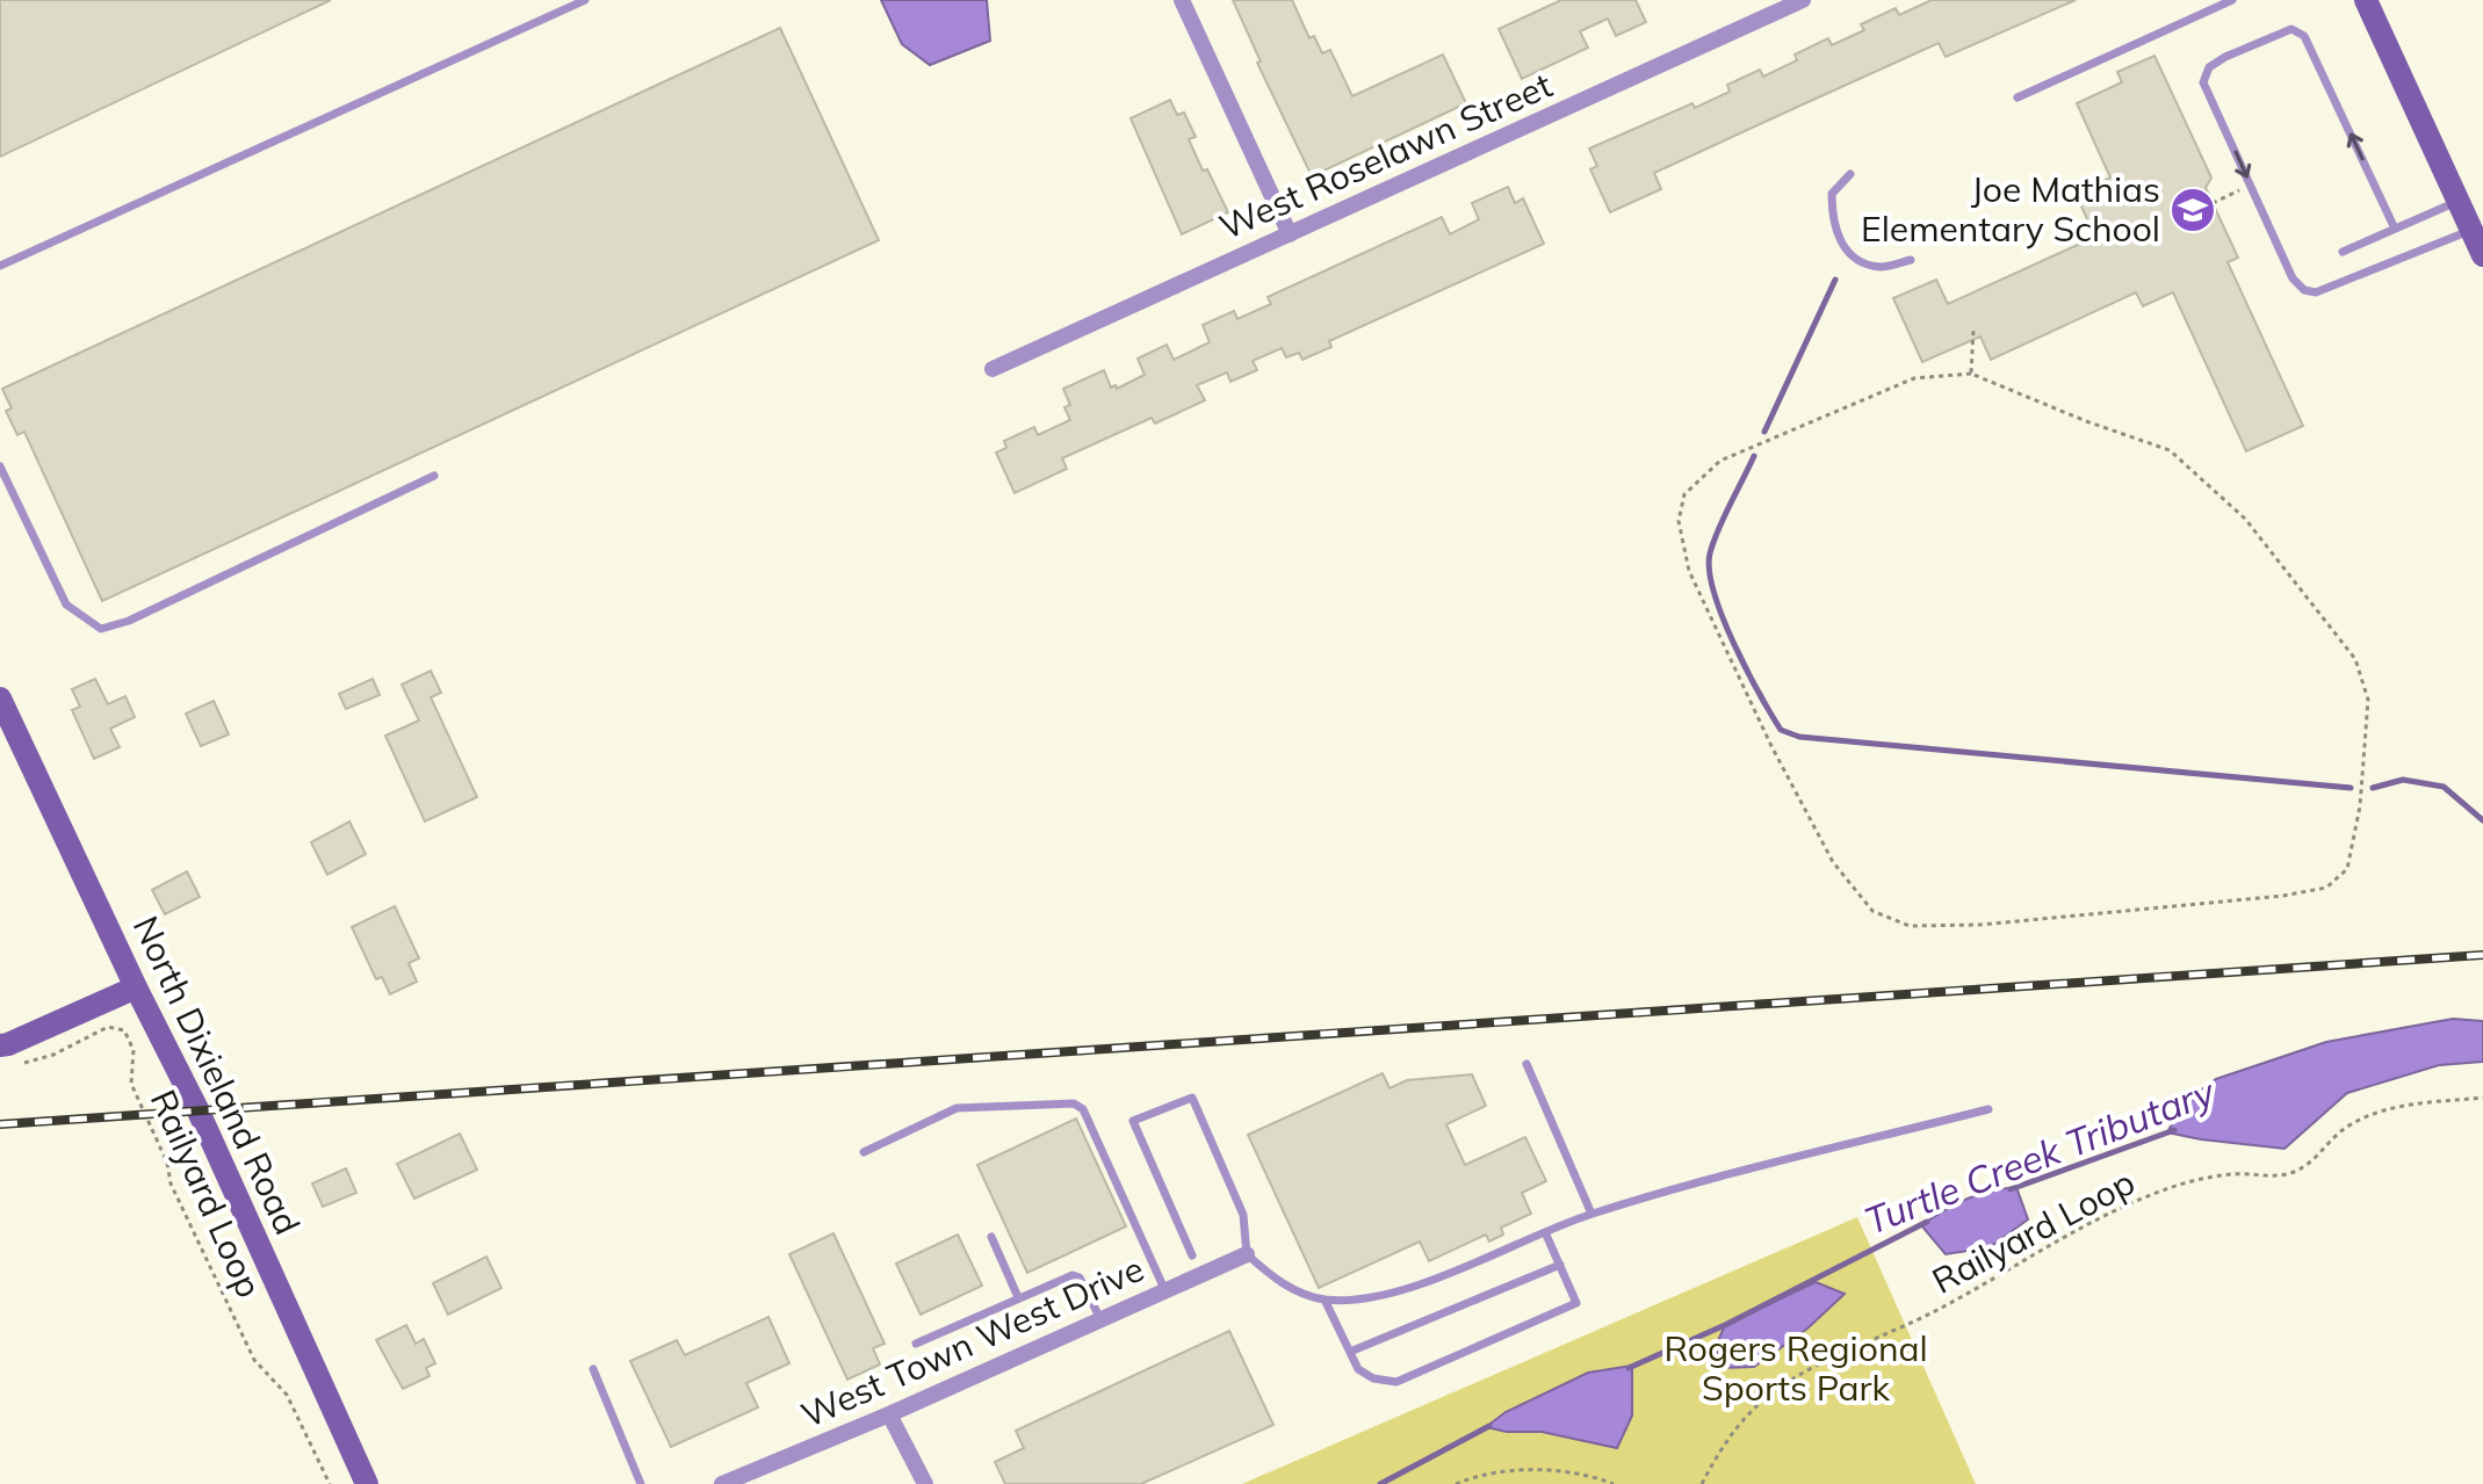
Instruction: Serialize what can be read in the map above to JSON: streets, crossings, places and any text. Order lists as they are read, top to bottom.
{
  "streets": {
    "main road": ["North Dixieland Road"],
    "street": ["West Roselawn Street", "West Town West Drive"],
    "path": ["Railyard Loop"]
  },
  "water": ["Turtle Creek Tributary"],
  "parks": ["Rogers Regional Sports Park"],
  "places": {
    "school or university": ["Joe Mathias Elementary School"]
  }
}
